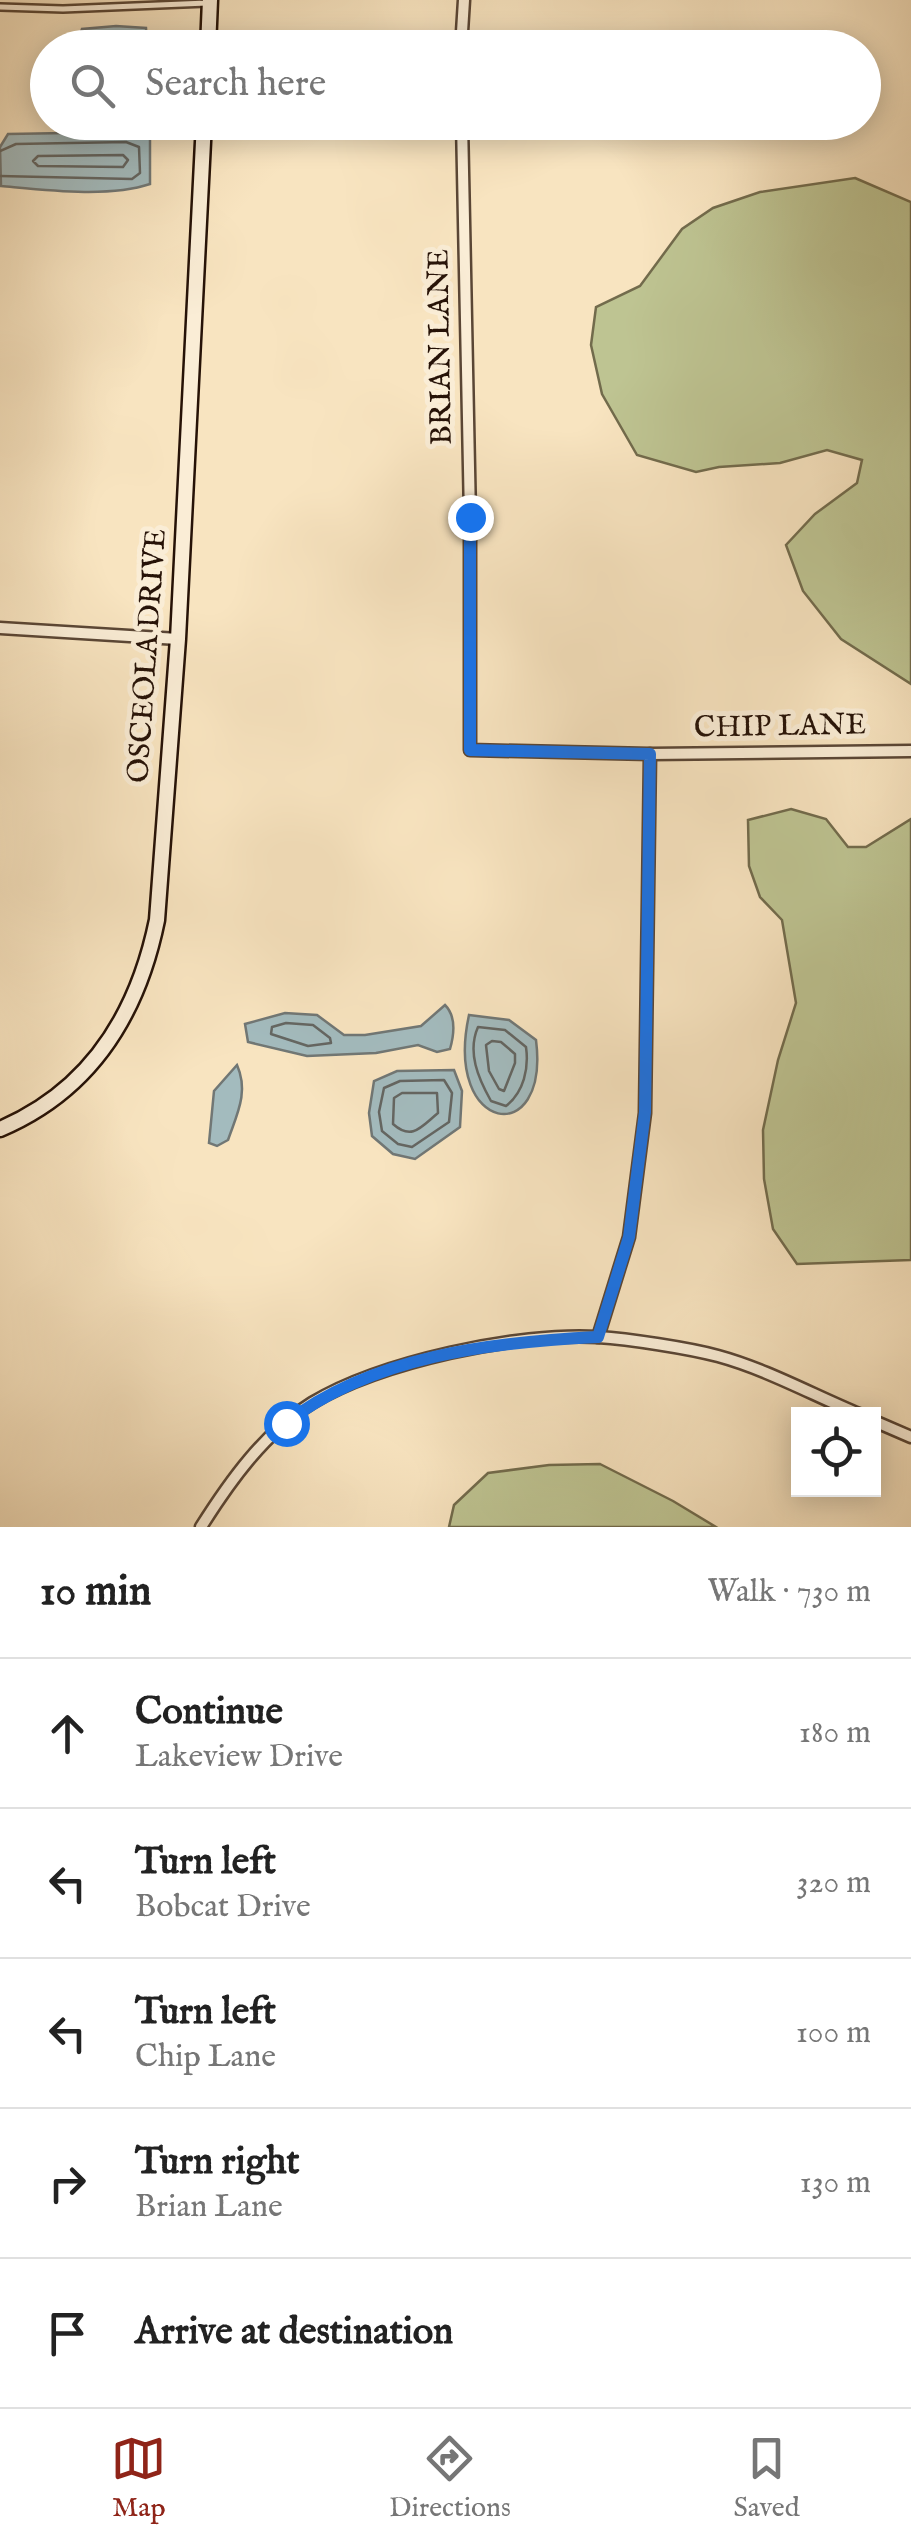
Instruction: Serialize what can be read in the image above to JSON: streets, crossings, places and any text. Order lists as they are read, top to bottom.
{
  "streets": {
    "street": ["BRIAN LANE", "OSCEOLA DRIVE", "CHIP LANE"]
  },
  "crossings": [
    ["BRIAN LANE", "CHIP LANE"]
  ],
  "page": {
    "search": "Search here",
    "heading": ["10 min", "Walk · 730 m"],
    "list": [
      ["Continue", "Lakeview Drive", "180 m"],
      ["Turn left", "Bobcat Drive", "320 m"],
      ["Turn left", "Chip Lane", "100 m"],
      ["Turn right", "Brian Lane", "130 m"],
      "Arrive at destination"
    ],
    "nav": ["Map", "Directions", "Saved"]
  }
}
